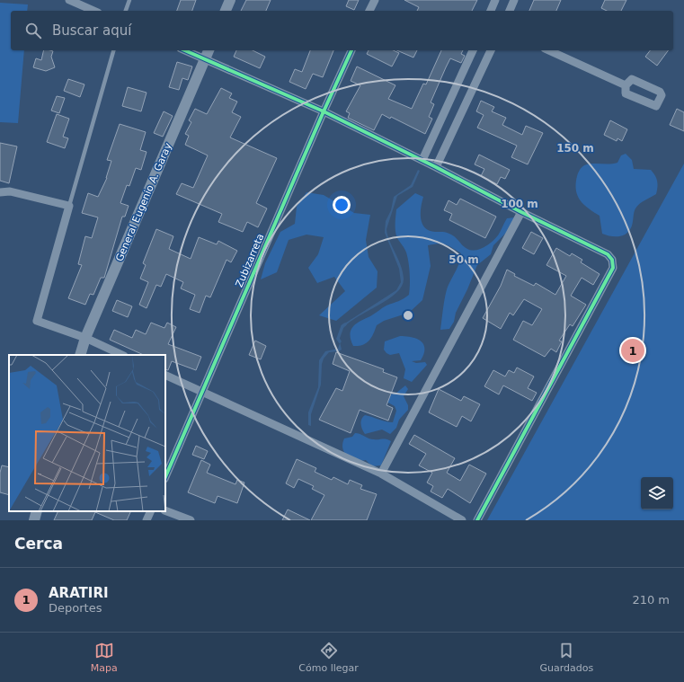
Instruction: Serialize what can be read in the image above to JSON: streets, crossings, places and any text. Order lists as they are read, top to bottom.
{
  "streets": {
    "street": ["General Eugenio A. Garay", "Zubizarreta"]
  },
  "page": {
    "search": "Buscar aquí",
    "pins": "1",
    "heading": "Cerca",
    "list": [
      {
        "mark": "1",
        "name": "ARATIRI",
        "note": "Deportes",
        "value": "210 m"
      }
    ],
    "nav": ["Mapa", "Cómo llegar", "Guardados"]
  },
  "rings": ["150 m", "100 m", "50 m"]
}
